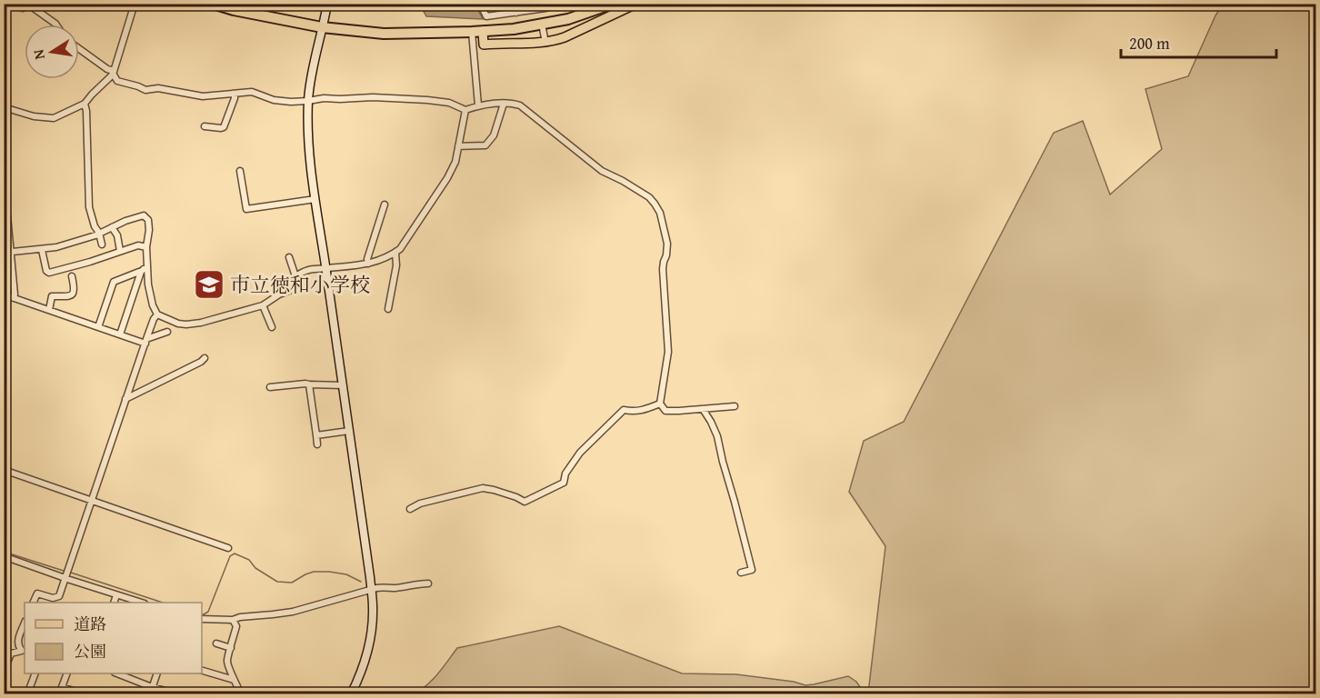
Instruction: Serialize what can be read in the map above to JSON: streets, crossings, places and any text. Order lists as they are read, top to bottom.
{
  "places": {
    "school or university": ["市立徳和小学校"]
  },
  "legend": ["道路", "公園"],
  "scale_bar": "200 m",
  "north": "left"
}
